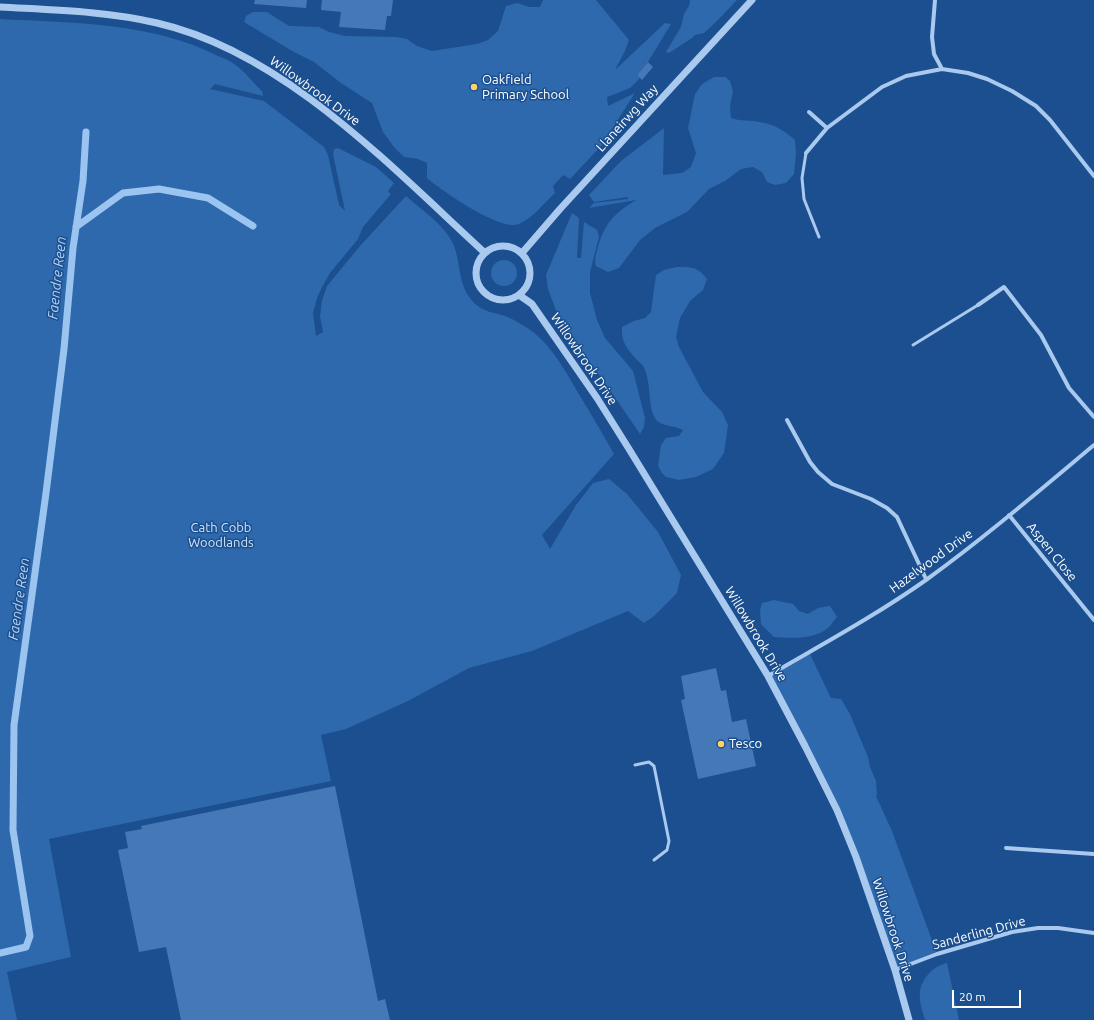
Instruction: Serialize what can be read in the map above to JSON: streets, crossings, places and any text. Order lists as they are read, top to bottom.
{
  "streets": {
    "street": [
      "Willowbrook Drive",
      "Llaneirwg Way",
      "Aspen Close",
      "Hazelwood Drive",
      "Sanderling Drive"
    ]
  },
  "crossings": [
    ["Willowbrook Drive", "Llaneirwg Way"],
    ["Willowbrook Drive", "Hazelwood Drive"],
    ["Willowbrook Drive", "Sanderling Drive"],
    ["Aspen Close", "Hazelwood Drive"]
  ],
  "water": ["Faendre Reen"],
  "parks": ["Cath Cobb Woodlands"],
  "places": ["Oakfield Primary School", "Tesco"],
  "scale_bar": "20 m"
}
